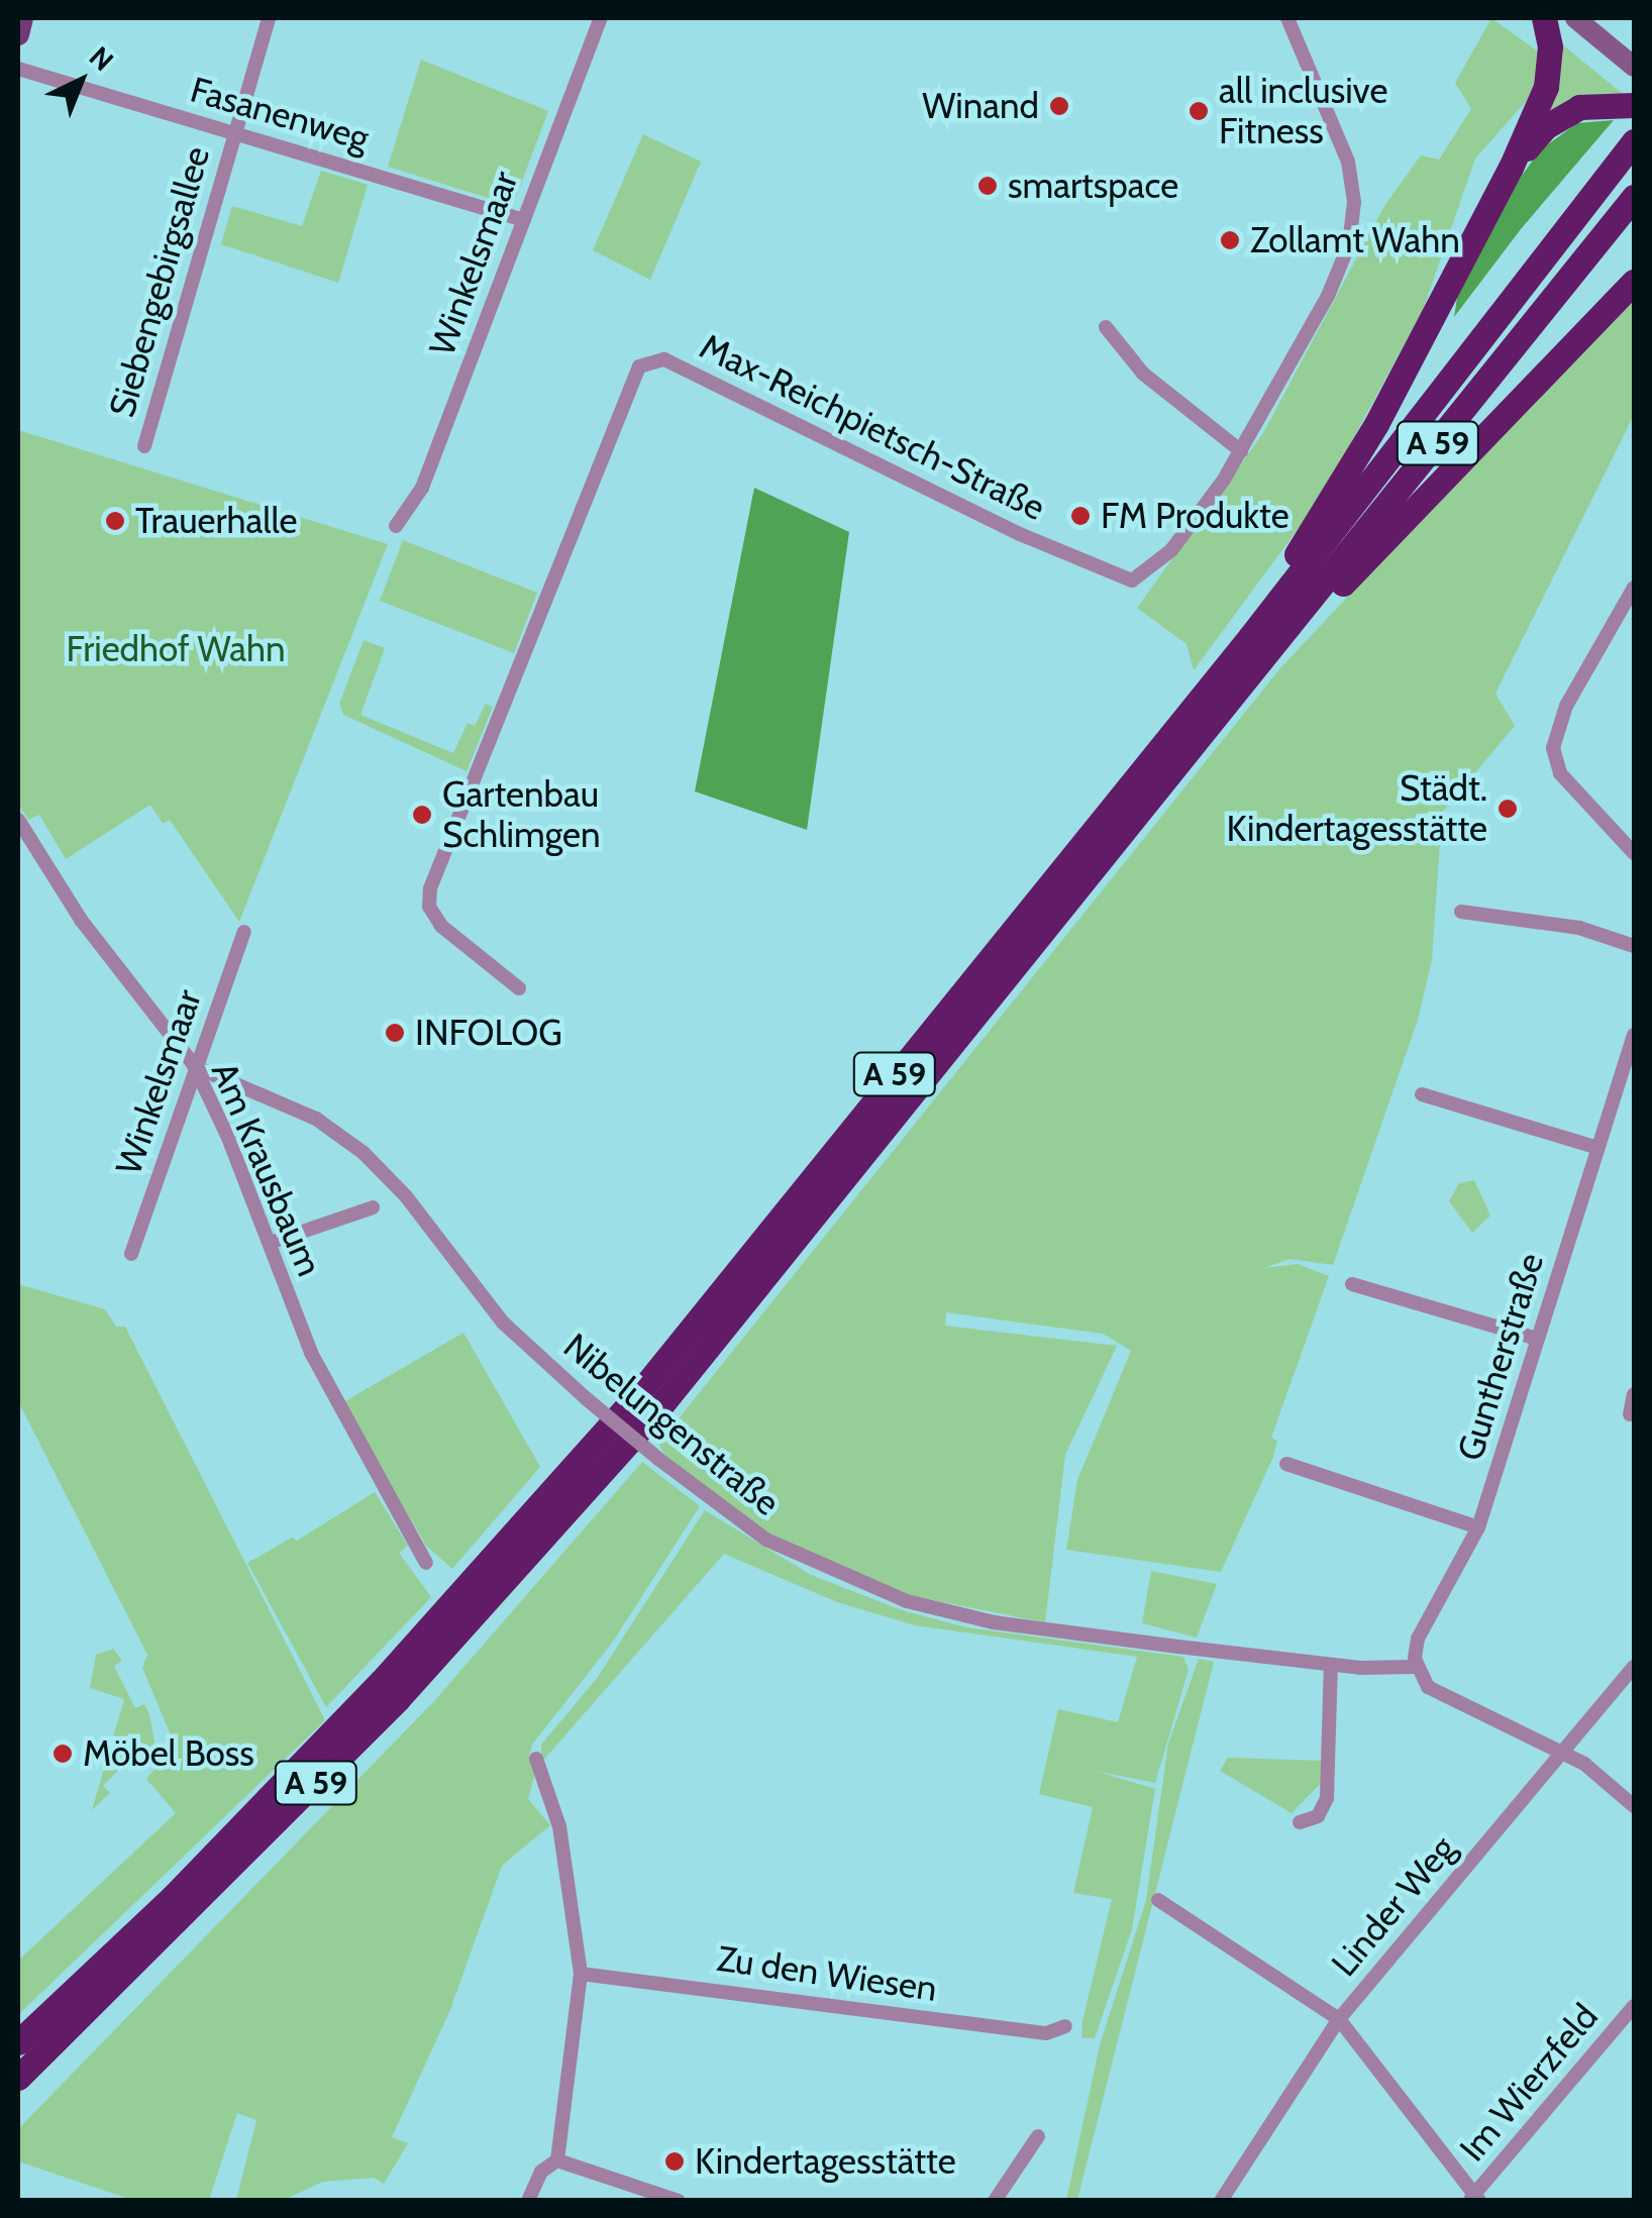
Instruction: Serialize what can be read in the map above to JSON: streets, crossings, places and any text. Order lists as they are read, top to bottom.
{
  "streets": {
    "highway": ["A 59"],
    "street": [
      "Fasanenweg",
      "Winkelsmaar",
      "Siebengebirgsallee",
      "Max-Reichpietsch-Straße",
      "Am Krausbaum",
      "Guntherstraße",
      "Nibelungenstraße",
      "Linder Weg",
      "Zu den Wiesen",
      "Im Wierzfeld"
    ]
  },
  "crossings": [
    ["Fasanenweg", "Winkelsmaar"],
    ["Fasanenweg", "Siebengebirgsallee"],
    ["Winkelsmaar", "Am Krausbaum"],
    ["Winkelsmaar", "Nibelungenstraße"],
    ["Am Krausbaum", "Nibelungenstraße"],
    ["Guntherstraße", "Nibelungenstraße"]
  ],
  "parks": ["Friedhof Wahn"],
  "places": [
    "Winand",
    "all inclusive Fitness",
    "smartspace",
    "Zollamt Wahn",
    "FM Produkte",
    "Trauerhalle",
    "Städt. Kindertagesstätte",
    "Gartenbau Schlimgen",
    "INFOLOG",
    "Möbel Boss",
    "Kindertagesstätte"
  ],
  "north": "top right"
}
